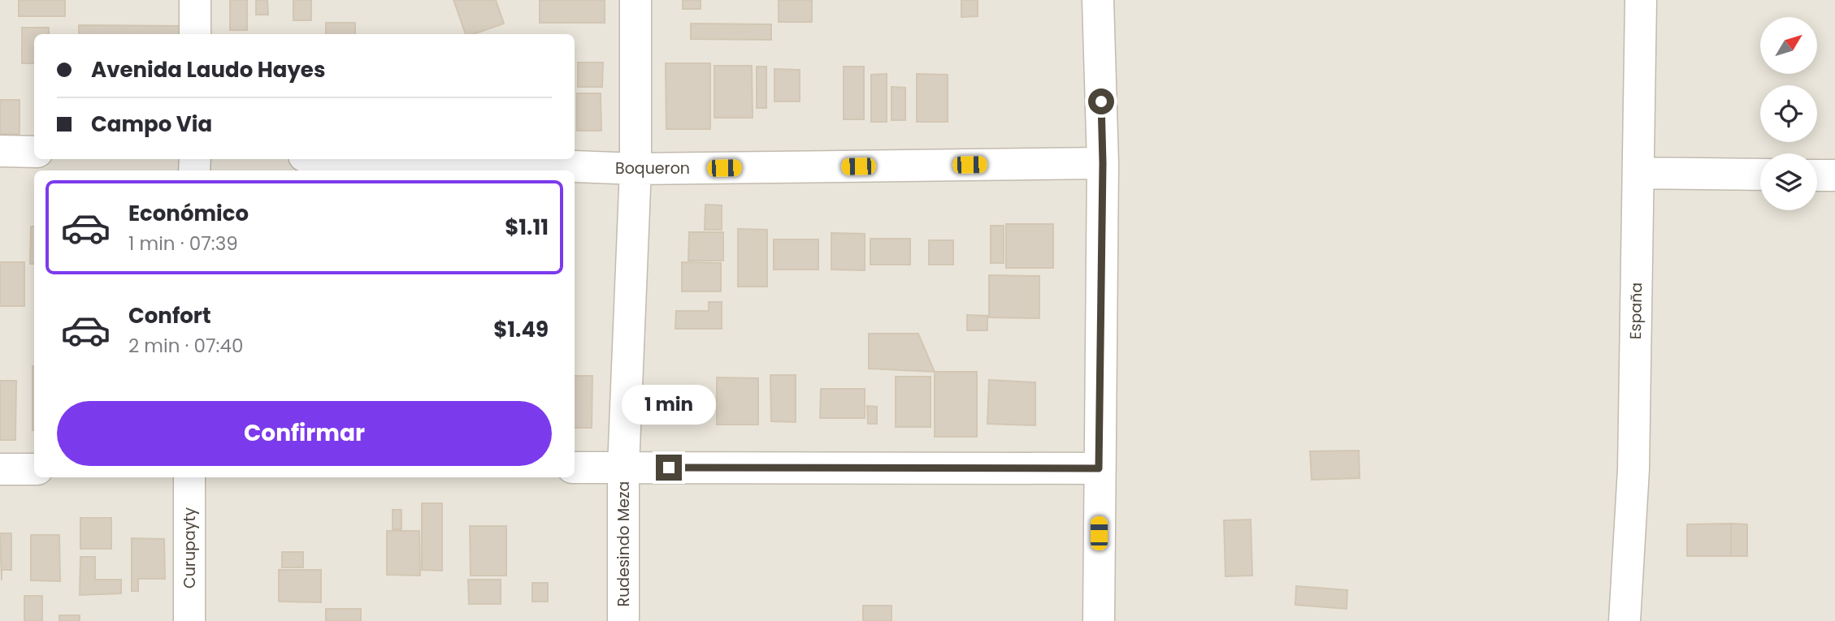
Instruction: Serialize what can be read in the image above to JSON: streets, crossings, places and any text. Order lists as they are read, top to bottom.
{
  "streets": {
    "street": [
      "Boqueron",
      "España",
      "Rudesindo Meza",
      "Curupayty"
    ]
  },
  "crossings": [
    ["Boqueron", "Rudesindo Meza"]
  ],
  "north": "top right",
  "page": {
    "banner": ["Avenida Laudo Hayes", "Campo Via"],
    "list": [
      {
        "name": "Económico",
        "note": "1 min · 07:39",
        "value": "$1.11"
      },
      {
        "name": "Confort",
        "note": "2 min · 07:40",
        "value": "$1.49"
      }
    ],
    "bubble": "1 min",
    "buttons": "Confirmar"
  }
}
